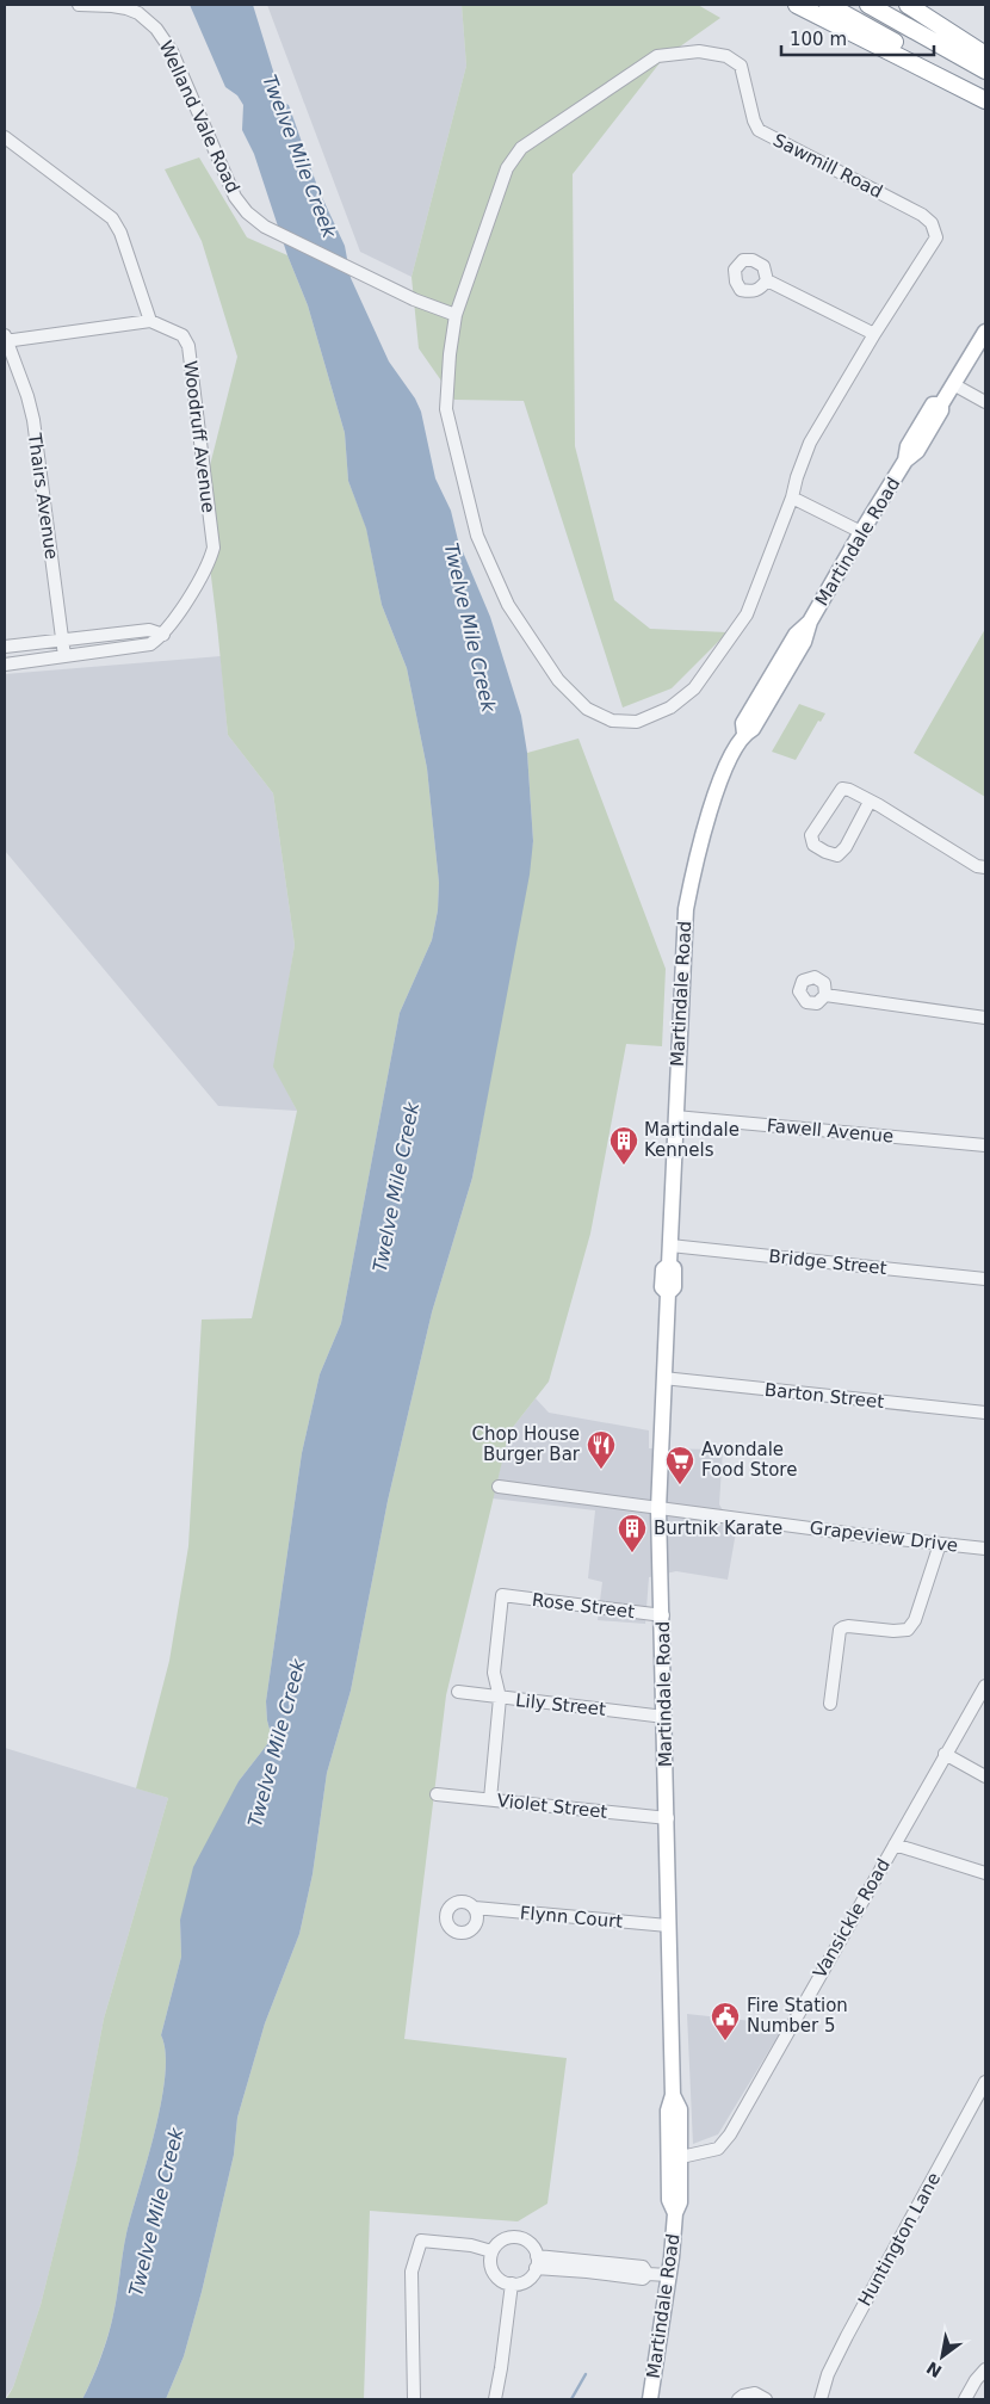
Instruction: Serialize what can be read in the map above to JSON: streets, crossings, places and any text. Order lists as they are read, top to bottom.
{
  "streets": {
    "main road": ["Martindale Road"],
    "street": [
      "Welland Vale Road",
      "Sawmill Road",
      "Woodruff Avenue",
      "Thairs Avenue",
      "Fawell Avenue",
      "Bridge Street",
      "Barton Street",
      "Grapeview Drive",
      "Rose Street",
      "Lily Street",
      "Violet Street",
      "Flynn Court",
      "Vansickle Road",
      "Huntington Lane"
    ]
  },
  "crossings": [
    ["Welland Vale Road", "Sawmill Road"],
    ["Martindale Road", "Fawell Avenue"],
    ["Martindale Road", "Bridge Street"],
    ["Martindale Road", "Barton Street"],
    ["Martindale Road", "Grapeview Drive"],
    ["Martindale Road", "Rose Street"],
    ["Martindale Road", "Lily Street"],
    ["Martindale Road", "Violet Street"],
    ["Martindale Road", "Flynn Court"],
    ["Martindale Road", "Vansickle Road"],
    ["Rose Street", "Lily Street"]
  ],
  "water": ["Twelve Mile Creek"],
  "places": {
    "building": ["Martindale Kennels", "Burtnik Karate"],
    "restaurant": ["Chop House Burger Bar"],
    "supermarket": ["Avondale Food Store"],
    "public building": ["Fire Station Number 5"]
  },
  "scale_bar": "100 m",
  "north": "bottom left"
}
